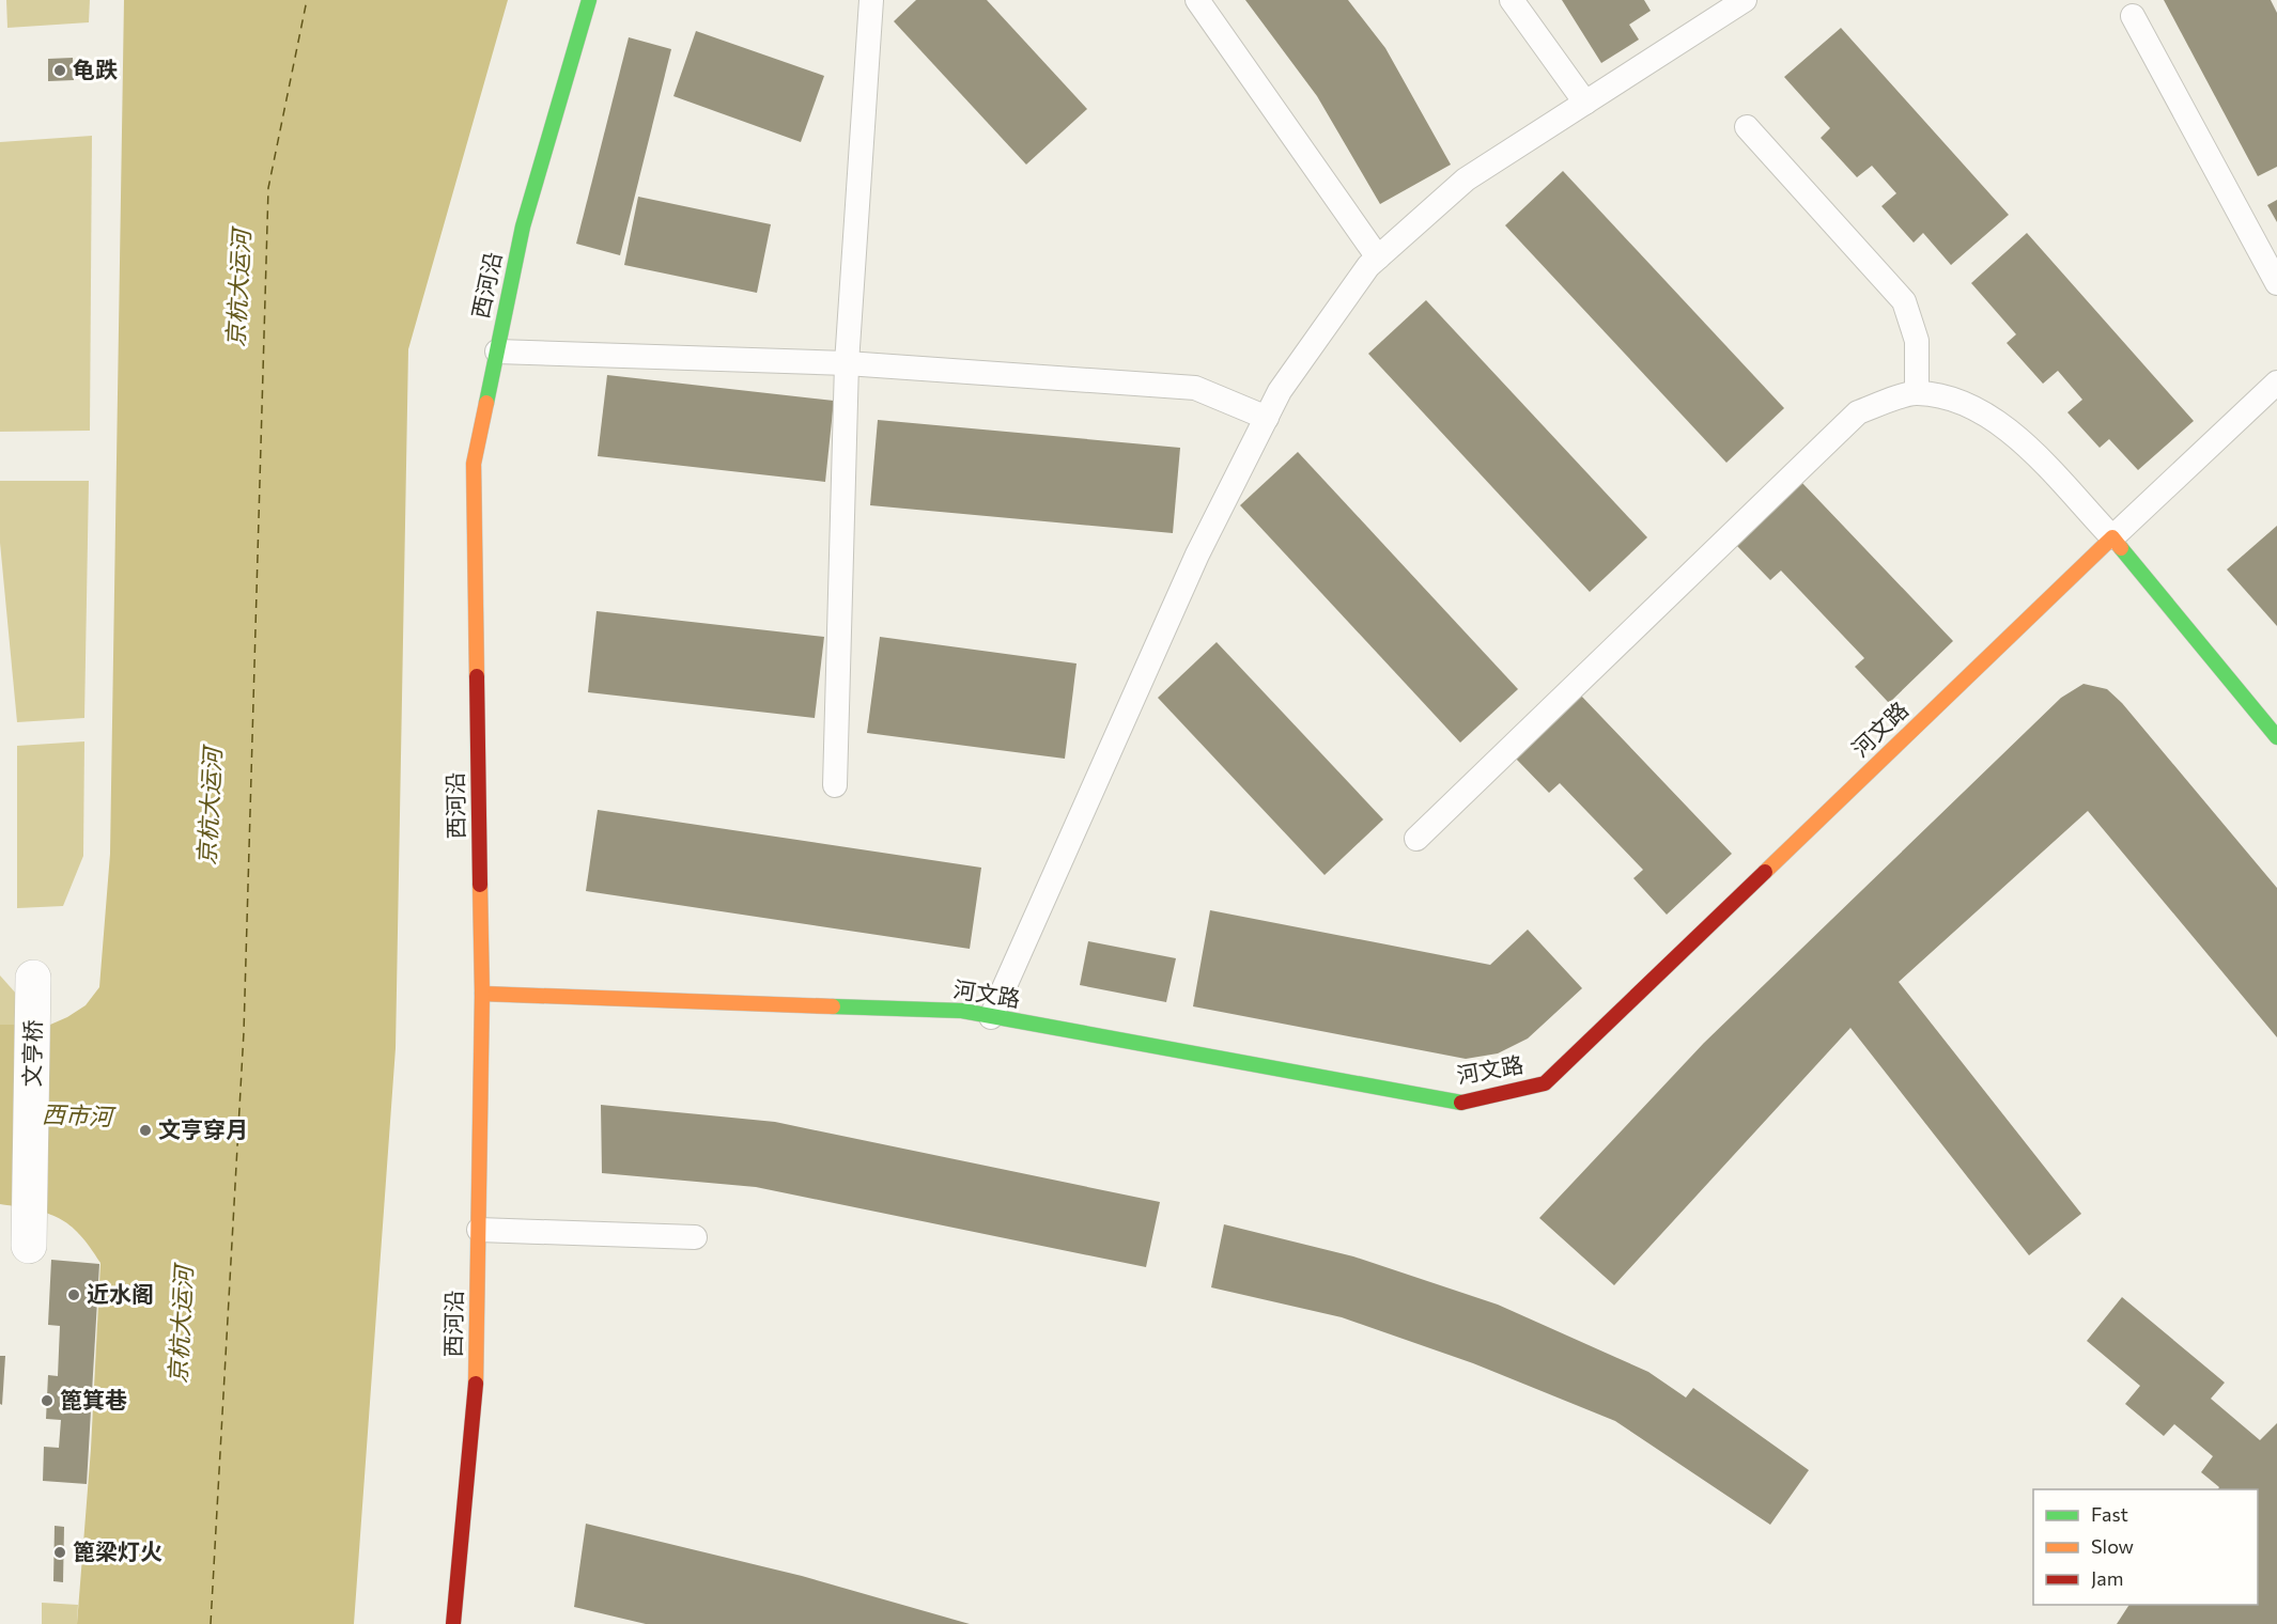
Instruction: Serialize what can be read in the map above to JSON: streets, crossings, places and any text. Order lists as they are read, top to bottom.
{
  "streets": {
    "street": ["西河沿", "河文路", "文亨桥"]
  },
  "crossings": [
    ["西河沿", "河文路"]
  ],
  "water": ["京杭大运河", "西市河"],
  "places": [
    "龟跌",
    "文亨穿月",
    "近水阁",
    "篦箕巷",
    "篦梁灯火"
  ],
  "legend": ["Fast", "Slow", "Jam"]
}
